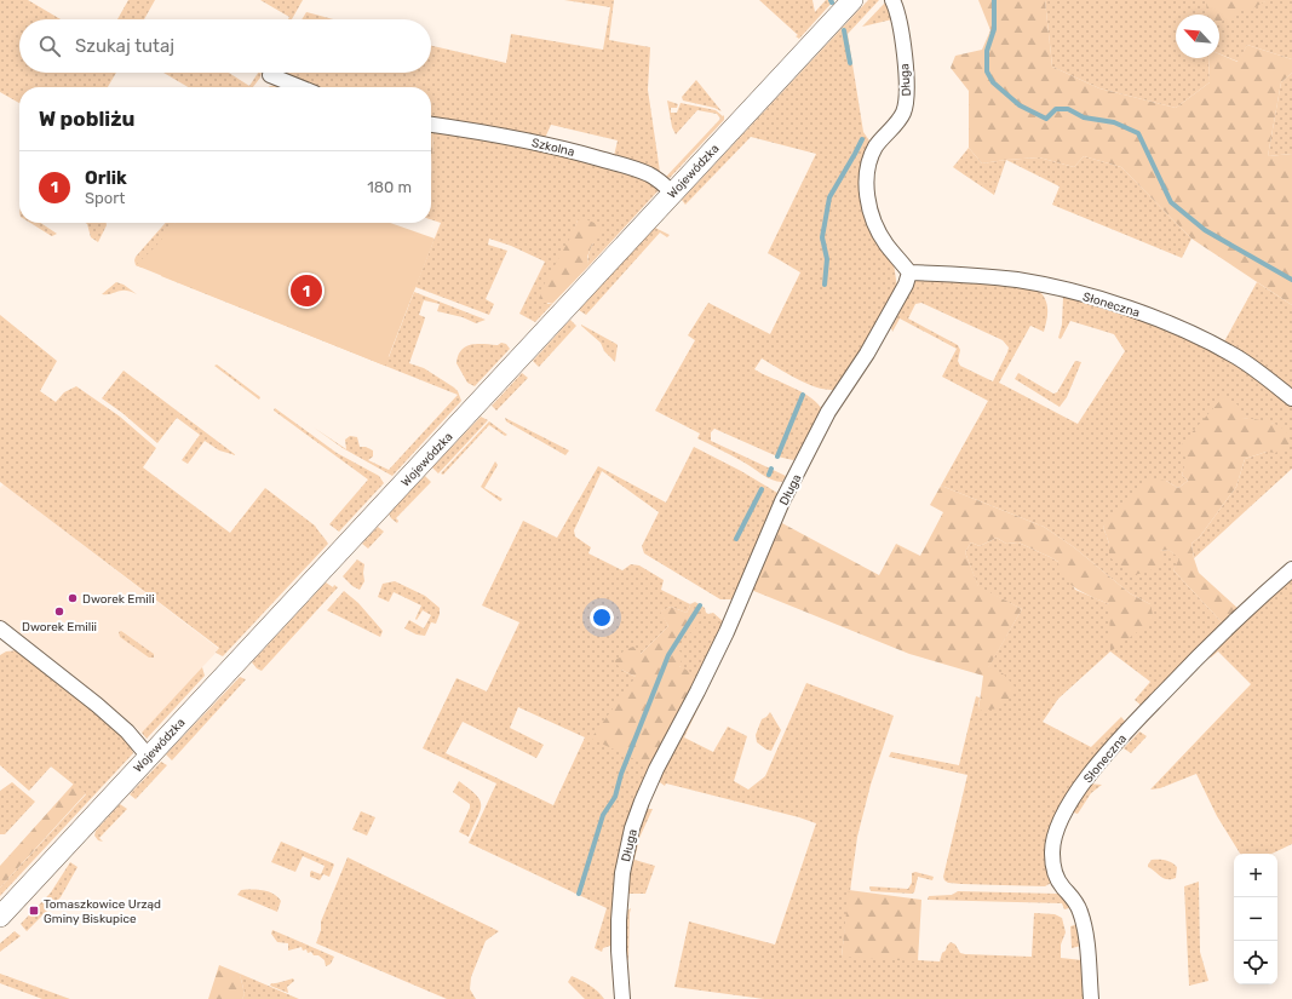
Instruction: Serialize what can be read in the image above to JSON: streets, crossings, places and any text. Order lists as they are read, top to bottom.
{
  "streets": {
    "main road": ["Wojewódzka"],
    "street": ["Długa", "Szkolna", "Słoneczna"]
  },
  "crossings": [
    ["Długa", "Słoneczna"],
    ["Szkolna", "Wojewódzka"]
  ],
  "places": {
    "other": ["Dworek Emili", "Dworek Emilii"],
    "transit": ["Tomaszkowice Urząd Gminy Biskupice"]
  },
  "north": "top left",
  "page": {
    "search": "Szukaj tutaj",
    "heading": "W pobliżu",
    "list": [
      {
        "mark": "1",
        "name": "Orlik",
        "note": "Sport",
        "value": "180 m"
      }
    ],
    "pins": "1",
    "map_buttons": ["+", "−"]
  }
}
